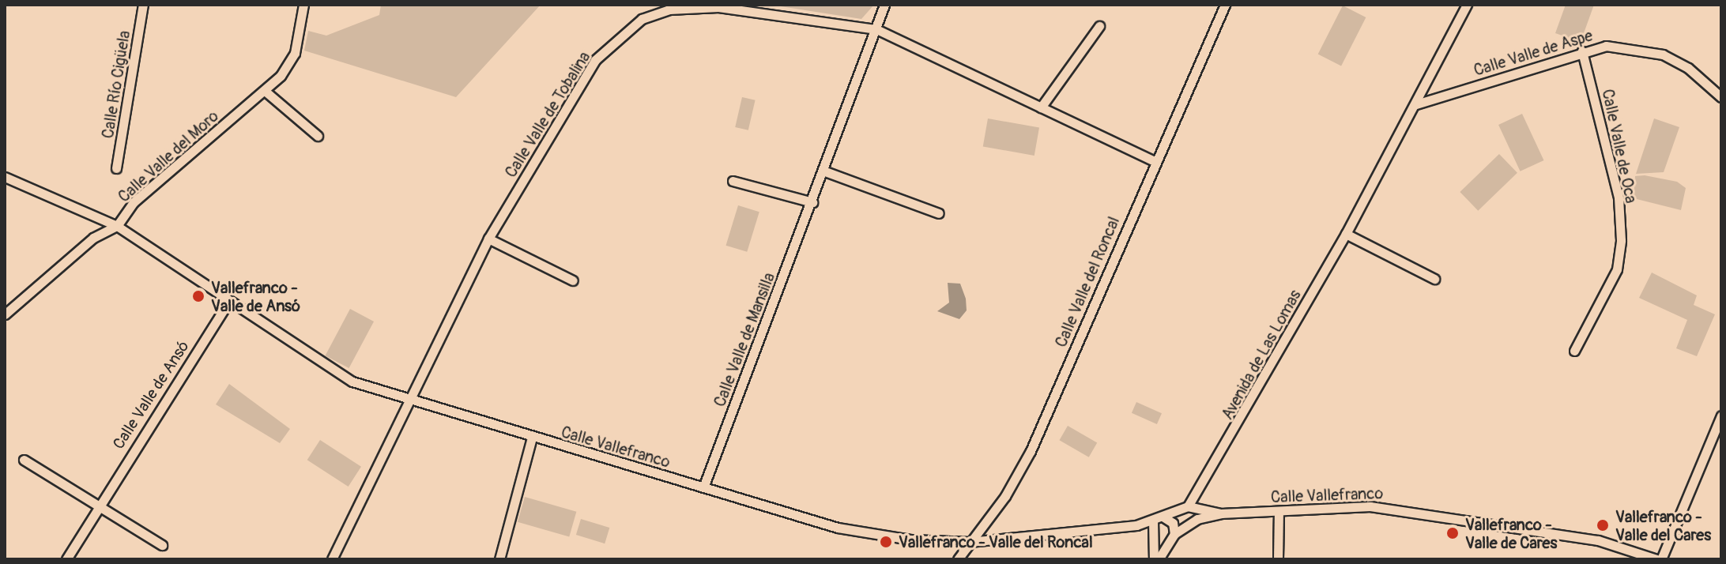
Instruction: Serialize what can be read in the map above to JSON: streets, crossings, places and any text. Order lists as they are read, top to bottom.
{
  "streets": {
    "street": [
      "Calle Valle de Aspe",
      "Calle Río Cigüela",
      "Calle Valle de Tobalina",
      "Calle Valle de Oca",
      "Calle Valle del Moro",
      "Calle Valle del Roncal",
      "Calle Valle de Mansilla",
      "Avenida de Las Lomas",
      "Calle Valle de Ansó",
      "Calle Vallefranco"
    ]
  },
  "crossings": [
    ["Calle Valle de Aspe", "Calle Valle de Oca"],
    ["Calle Valle de Aspe", "Avenida de Las Lomas"],
    ["Calle Valle de Tobalina", "Calle Valle del Roncal"],
    ["Calle Valle de Tobalina", "Calle Valle de Mansilla"],
    ["Calle Valle de Tobalina", "Calle Vallefranco"],
    ["Calle Valle del Moro", "Calle Vallefranco"],
    ["Calle Valle del Roncal", "Calle Vallefranco"],
    ["Calle Valle de Mansilla", "Calle Vallefranco"],
    ["Avenida de Las Lomas", "Calle Vallefranco"],
    ["Calle Valle de Ansó", "Calle Vallefranco"]
  ],
  "places": [
    "Vallefranco - Valle de Ansó",
    "Vallefranco - Valle del Cares",
    "Vallefranco - Valle de Cares",
    "Vallefranco - Valle del Roncal"
  ]
}
